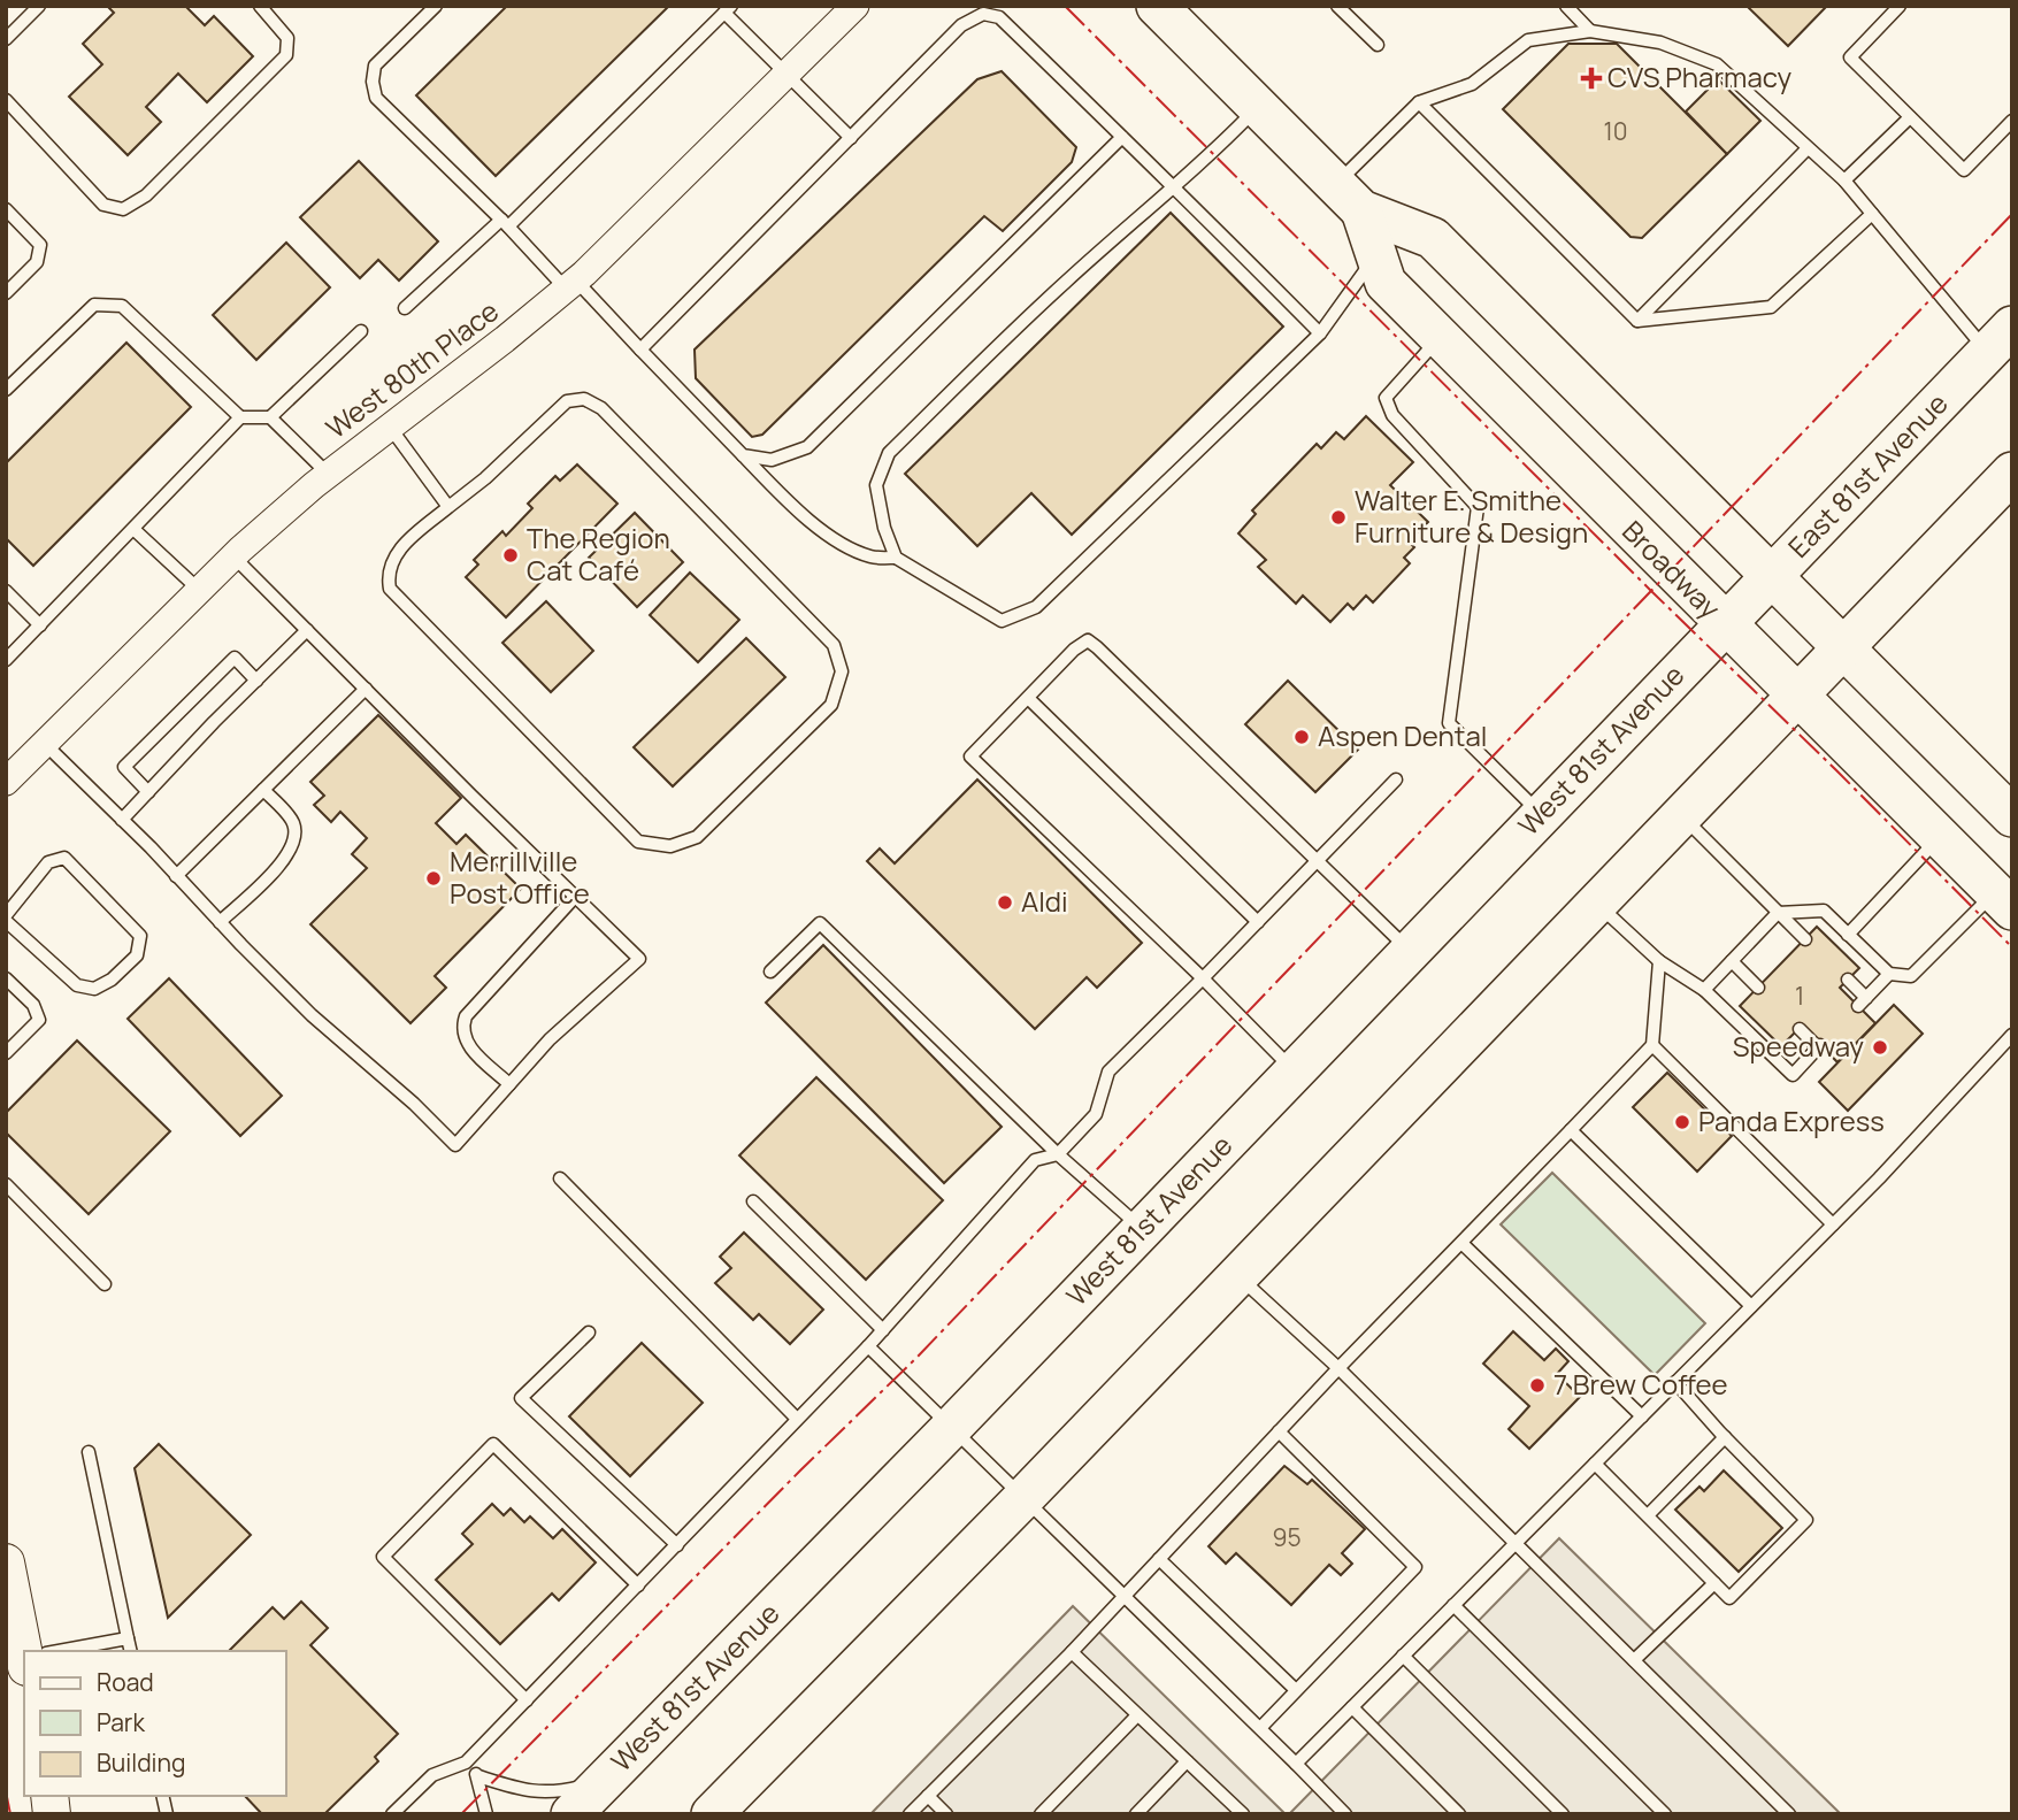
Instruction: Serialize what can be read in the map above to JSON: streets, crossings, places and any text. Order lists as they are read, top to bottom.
{
  "streets": {
    "main road": ["East 81st Avenue", "Broadway", "West 81st Avenue"],
    "street": ["West 80th Place"]
  },
  "crossings": [
    ["East 81st Avenue", "Broadway"],
    ["East 81st Avenue", "West 81st Avenue"],
    ["Broadway", "West 81st Avenue"]
  ],
  "places": {
    "health": ["CVS Pharmacy"],
    "other": [
      "Walter E. Smithe Furniture & Design",
      "The Region Cat Café",
      "Aspen Dental",
      "Merrillville Post Office",
      "Aldi",
      "Speedway",
      "Panda Express",
      "7 Brew Coffee"
    ]
  },
  "house_numbers": ["10", "1", "95"],
  "legend": ["Road", "Park", "Building"]
}
